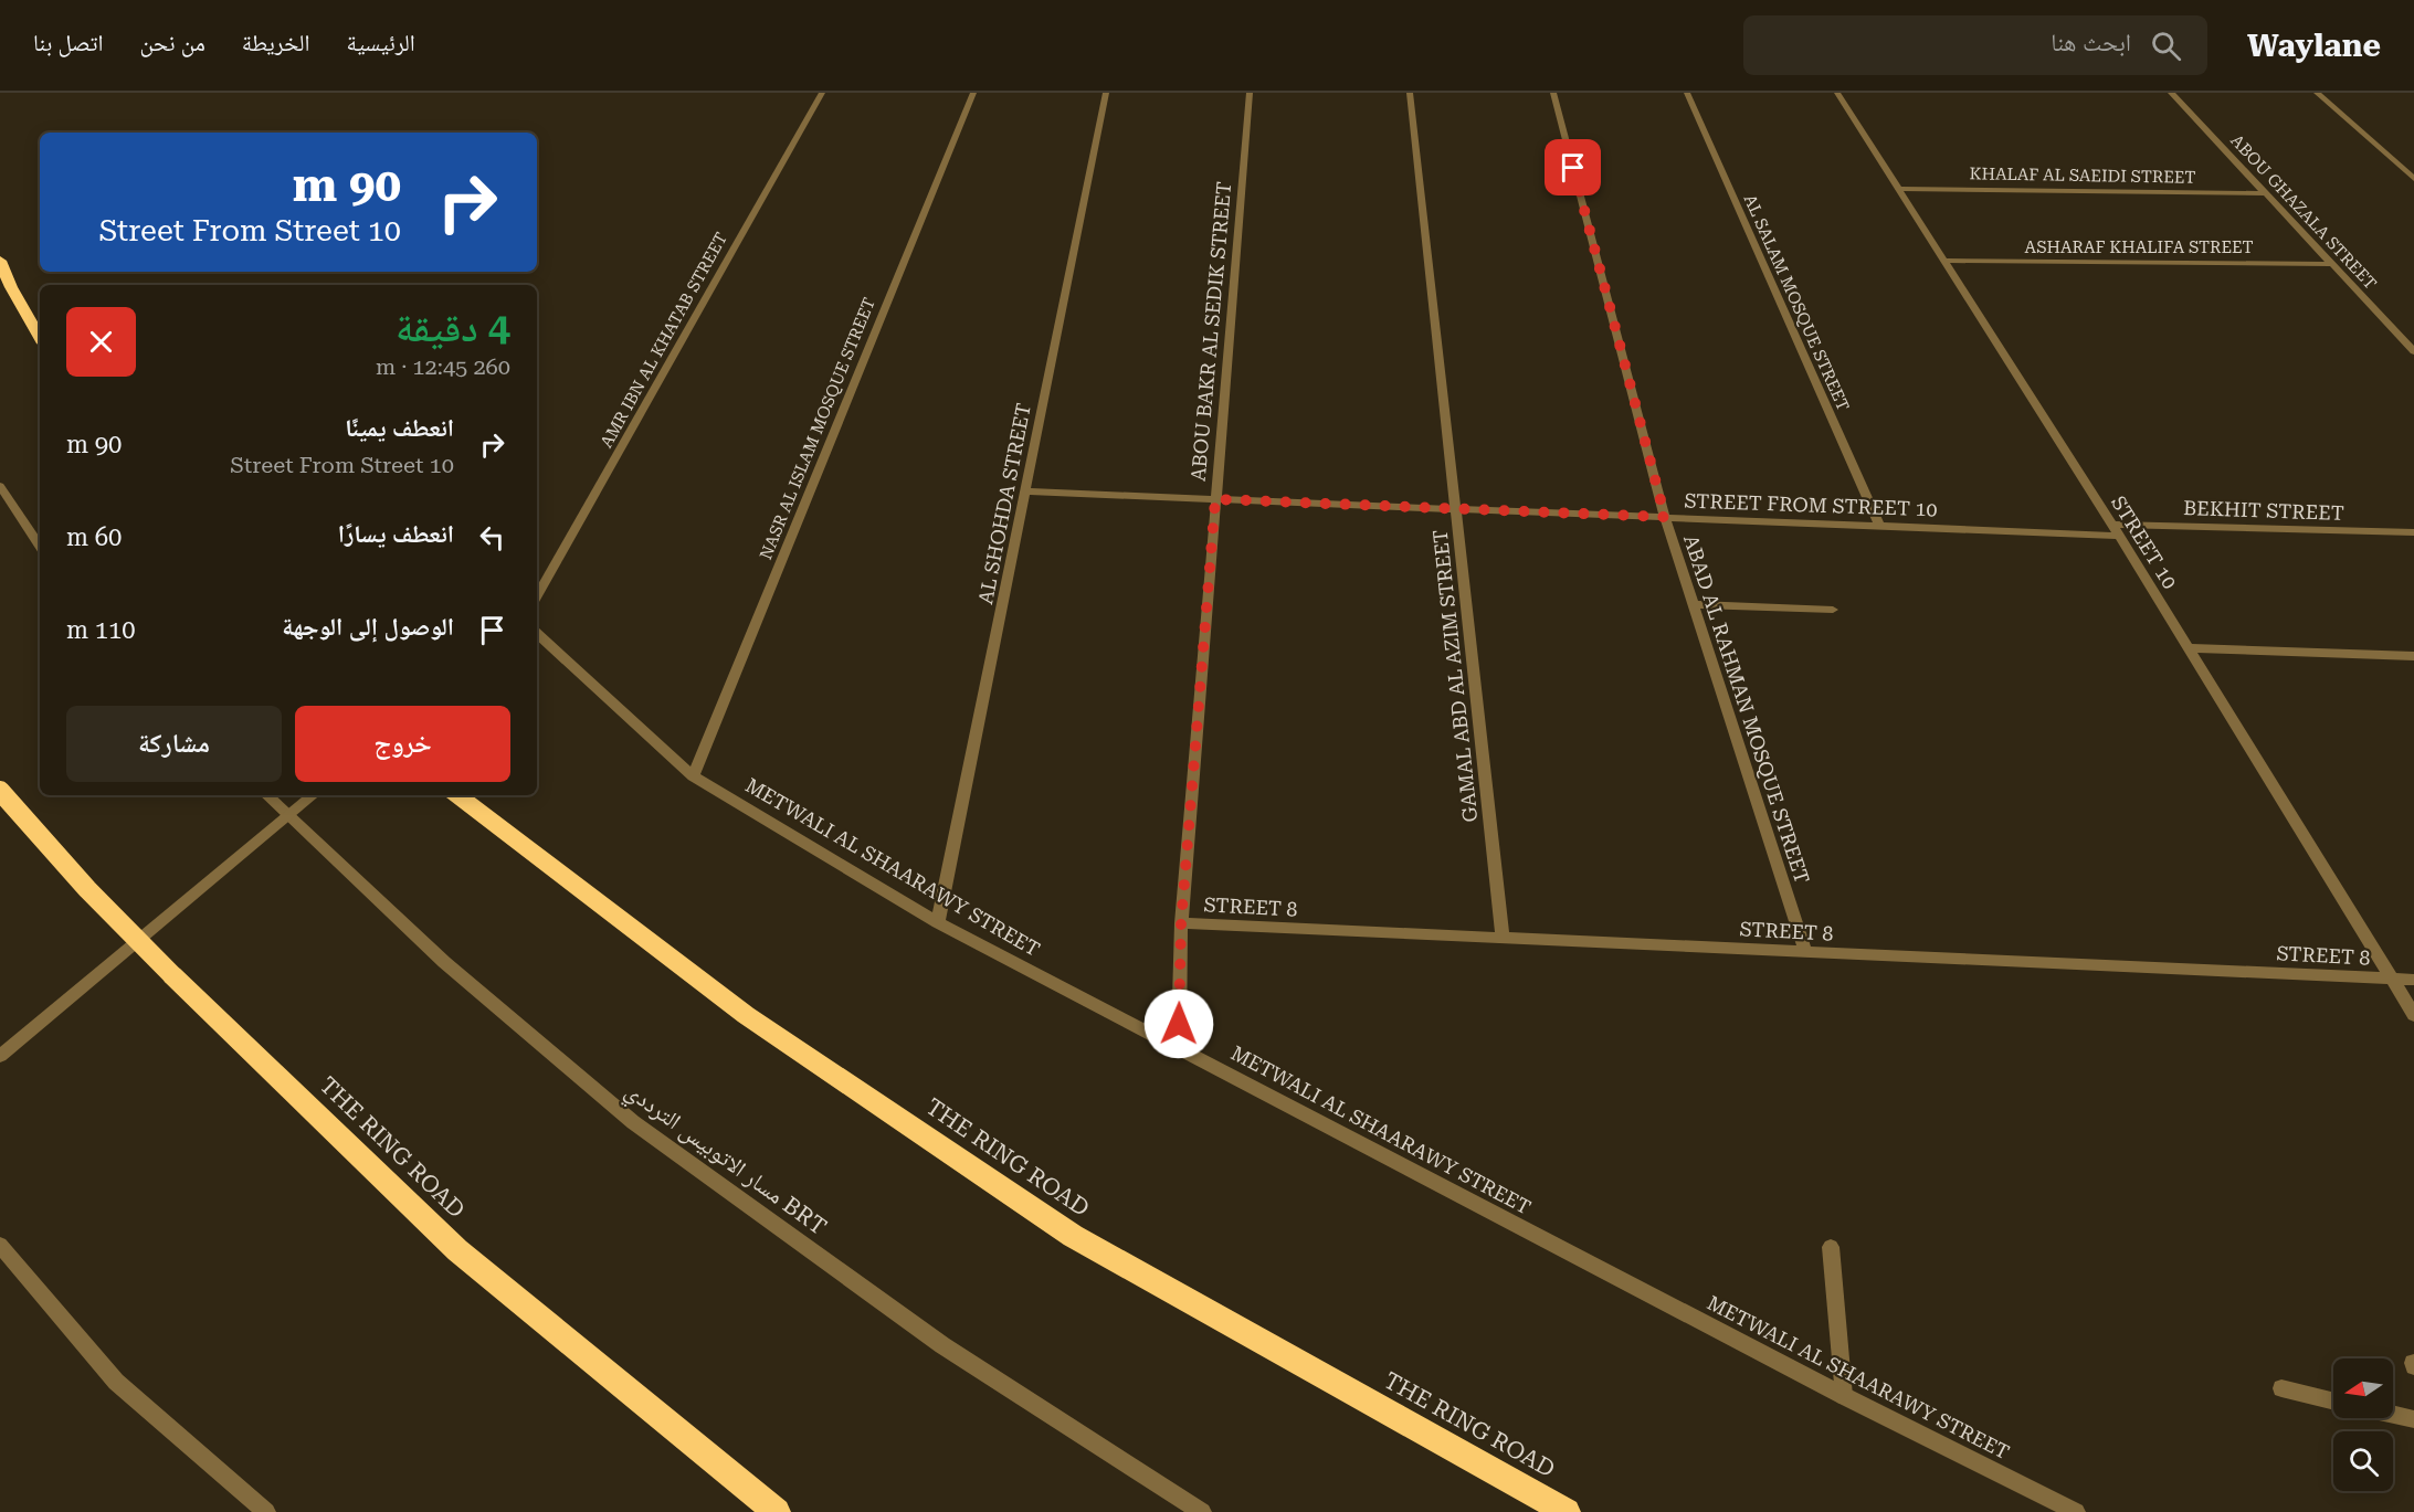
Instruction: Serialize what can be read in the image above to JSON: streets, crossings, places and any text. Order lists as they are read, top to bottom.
{
  "streets": {
    "highway": ["THE RING ROAD"],
    "street": [
      "KHALAF AL SAEIDI STREET",
      "ABOU GHAZALA STREET",
      "ASHARAF KHALIFA STREET",
      "AL SALAM MOSQUE STREET",
      "ABOU BAKR AL SEDIK STREET",
      "AMR IBN AL KHATAB STREET",
      "NASR AL ISLAM MOSQUE STREET",
      "AL SHOHDA STREET",
      "STREET FROM STREET 10",
      "BEKHIT STREET",
      "STREET 10",
      "GAMAL ABD AL AZIM STREET",
      "ABAD AL RAHMAN MOSQUE STREET",
      "METWALI AL SHAARAWY STREET",
      "STREET 8",
      "مسار الاتوبيس الترددي BRT"
    ]
  },
  "crossings": [
    ["KHALAF AL SAEIDI STREET", "ABOU GHAZALA STREET"],
    ["KHALAF AL SAEIDI STREET", "STREET 10"],
    ["ABOU GHAZALA STREET", "ASHARAF KHALIFA STREET"],
    ["ASHARAF KHALIFA STREET", "STREET 10"],
    ["AL SALAM MOSQUE STREET", "STREET FROM STREET 10"],
    ["ABOU BAKR AL SEDIK STREET", "STREET FROM STREET 10"],
    ["ABOU BAKR AL SEDIK STREET", "METWALI AL SHAARAWY STREET"],
    ["ABOU BAKR AL SEDIK STREET", "STREET 8"],
    ["NASR AL ISLAM MOSQUE STREET", "METWALI AL SHAARAWY STREET"],
    ["AL SHOHDA STREET", "STREET FROM STREET 10"],
    ["AL SHOHDA STREET", "METWALI AL SHAARAWY STREET"],
    ["STREET FROM STREET 10", "STREET 10"],
    ["STREET FROM STREET 10", "GAMAL ABD AL AZIM STREET"],
    ["STREET FROM STREET 10", "ABAD AL RAHMAN MOSQUE STREET"],
    ["BEKHIT STREET", "STREET 10"],
    ["STREET 10", "STREET 8"],
    ["GAMAL ABD AL AZIM STREET", "STREET 8"],
    ["ABAD AL RAHMAN MOSQUE STREET", "STREET 8"]
  ],
  "north": "left",
  "page": {
    "header": "Waylane",
    "search": "ابحث هنا",
    "nav": [
      "الرئيسية",
      "الخريطة",
      "من نحن",
      "اتصل بنا"
    ],
    "turn": ["90 m", "Street From Street 10"],
    "heading": ["4 دقيقة", "260 m · 12:45"],
    "list": [
      {
        "name": "انعطف يمينًا",
        "note": "Street From Street 10",
        "value": "90 m"
      },
      {
        "name": "انعطف يسارًا",
        "value": "60 m"
      },
      {
        "name": "الوصول إلى الوجهة",
        "value": "110 m"
      }
    ],
    "buttons": ["خروج", "مشاركة"]
  }
}
